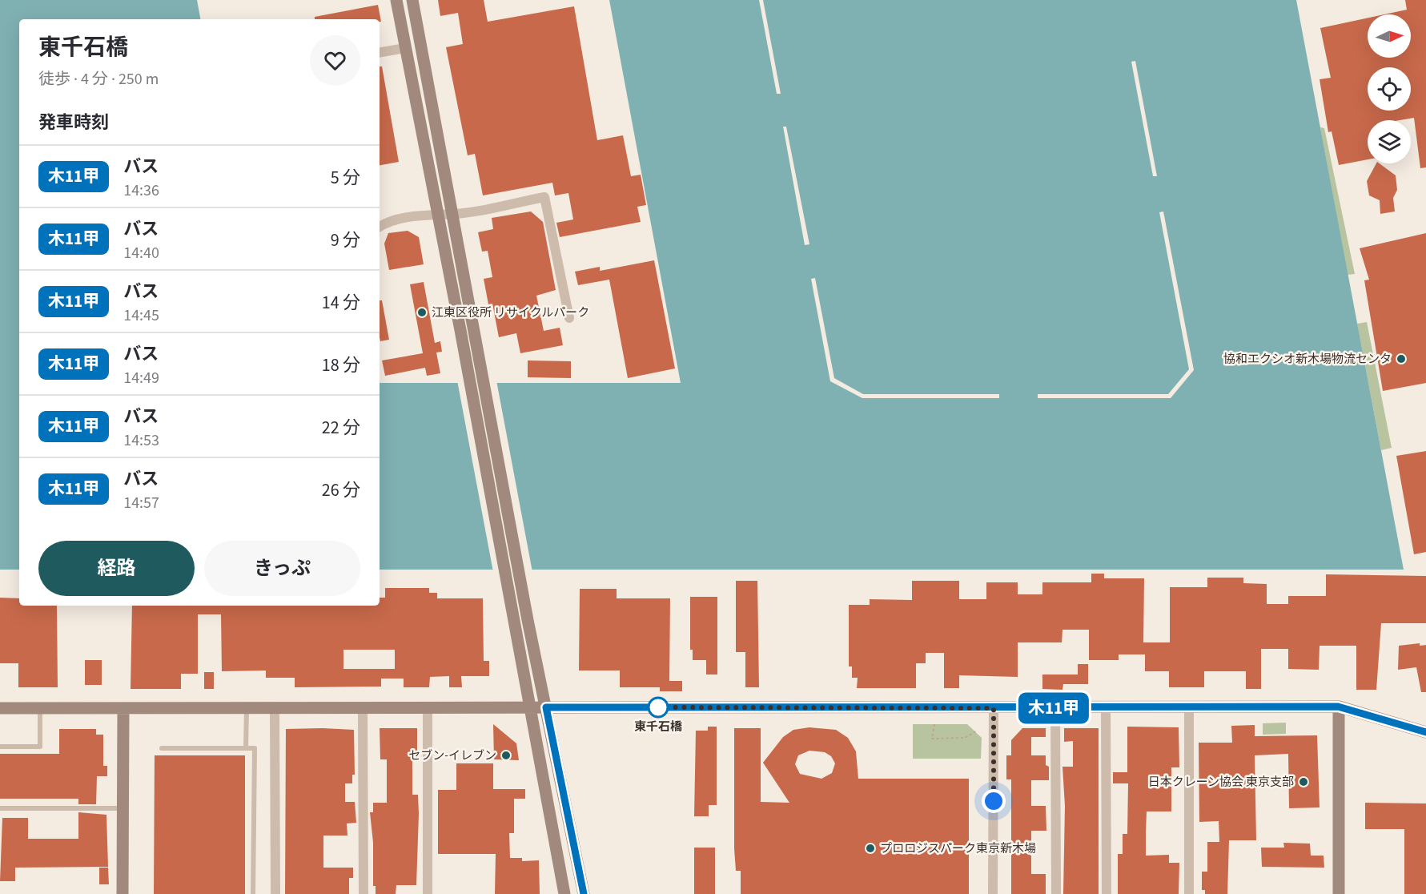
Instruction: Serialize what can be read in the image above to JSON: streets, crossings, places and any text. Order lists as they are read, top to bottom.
{
  "places": [
    "江東区役所 リサイクルパーク",
    "協和エクシオ新木場物流センタ",
    "東千石橋",
    "セブン-イレブン",
    "日本クレーン協会 東京支部",
    "プロロジスパーク東京新木場"
  ],
  "lines": ["bus line 木11甲"],
  "north": "right",
  "page": {
    "on_map": "木11甲",
    "heading": [
      ["東千石橋", "徒歩 · 4 分 · 250 m"],
      "発車時刻"
    ],
    "list": [
      {
        "mark": "木11甲",
        "name": "バス",
        "note": "14:36",
        "value": "5 分"
      },
      {
        "mark": "木11甲",
        "name": "バス",
        "note": "14:40",
        "value": "9 分"
      },
      {
        "mark": "木11甲",
        "name": "バス",
        "note": "14:45",
        "value": "14 分"
      },
      {
        "mark": "木11甲",
        "name": "バス",
        "note": "14:49",
        "value": "18 分"
      },
      {
        "mark": "木11甲",
        "name": "バス",
        "note": "14:53",
        "value": "22 分"
      },
      {
        "mark": "木11甲",
        "name": "バス",
        "note": "14:57",
        "value": "26 分"
      }
    ],
    "buttons": ["経路", "きっぷ"]
  }
}
